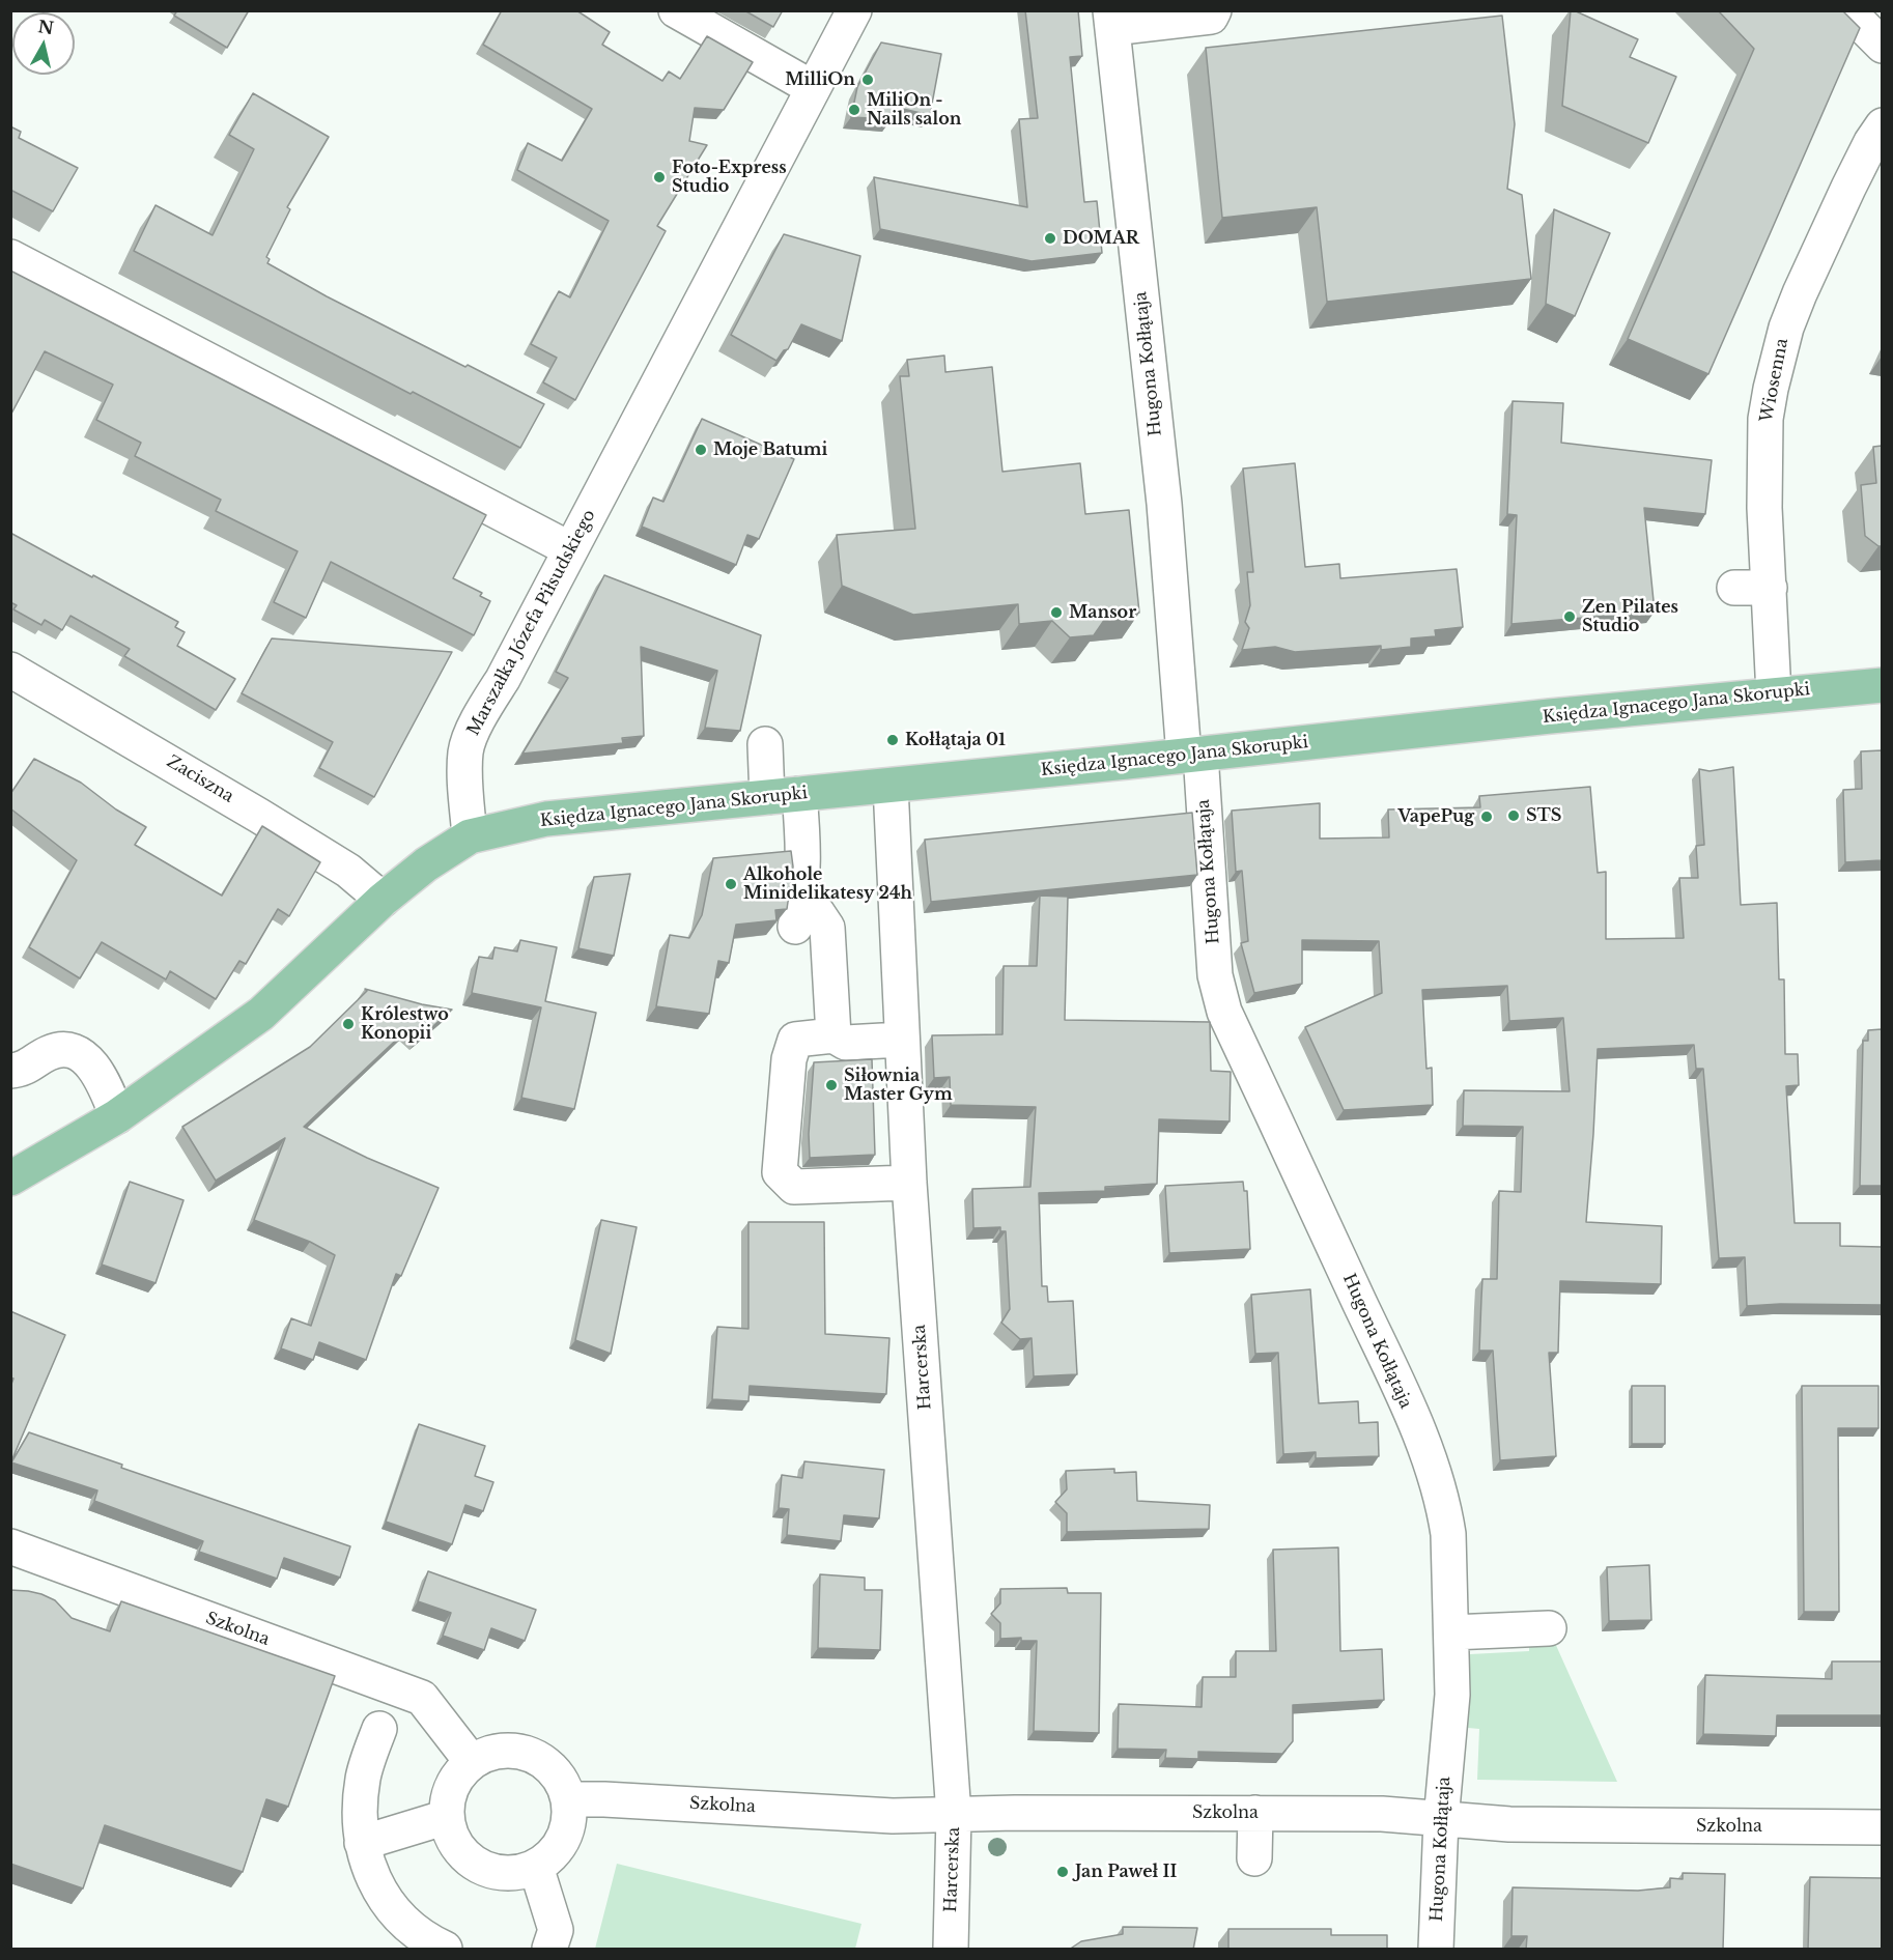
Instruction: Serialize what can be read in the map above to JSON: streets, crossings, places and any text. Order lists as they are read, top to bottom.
{
  "streets": {
    "main road": ["Księdza Ignacego Jana Skorupki"],
    "street": [
      "Hugona Kołłątaja",
      "Wiosenna",
      "Marszałka Józefa Piłsudskiego",
      "Zaciszna",
      "Harcerska",
      "Szkolna"
    ]
  },
  "crossings": [
    ["Hugona Kołłątaja", "Księdza Ignacego Jana Skorupki"],
    ["Hugona Kołłątaja", "Szkolna"],
    ["Wiosenna", "Księdza Ignacego Jana Skorupki"],
    ["Marszałka Józefa Piłsudskiego", "Księdza Ignacego Jana Skorupki"],
    ["Księdza Ignacego Jana Skorupki", "Harcerska"],
    ["Harcerska", "Szkolna"]
  ],
  "places": [
    "MilliOn",
    "MiliOn - Nails salon",
    "Foto-Express Studio",
    "DOMAR",
    "Moje Batumi",
    "Mansor",
    "Zen Pilates Studio",
    "Kołłątaja 01",
    "STS",
    "VapePug",
    "Alkohole Minidelikatesy 24h",
    "Królestwo Konopii",
    "Siłownia Master Gym",
    "Jan Paweł II"
  ],
  "north": "top"
}
